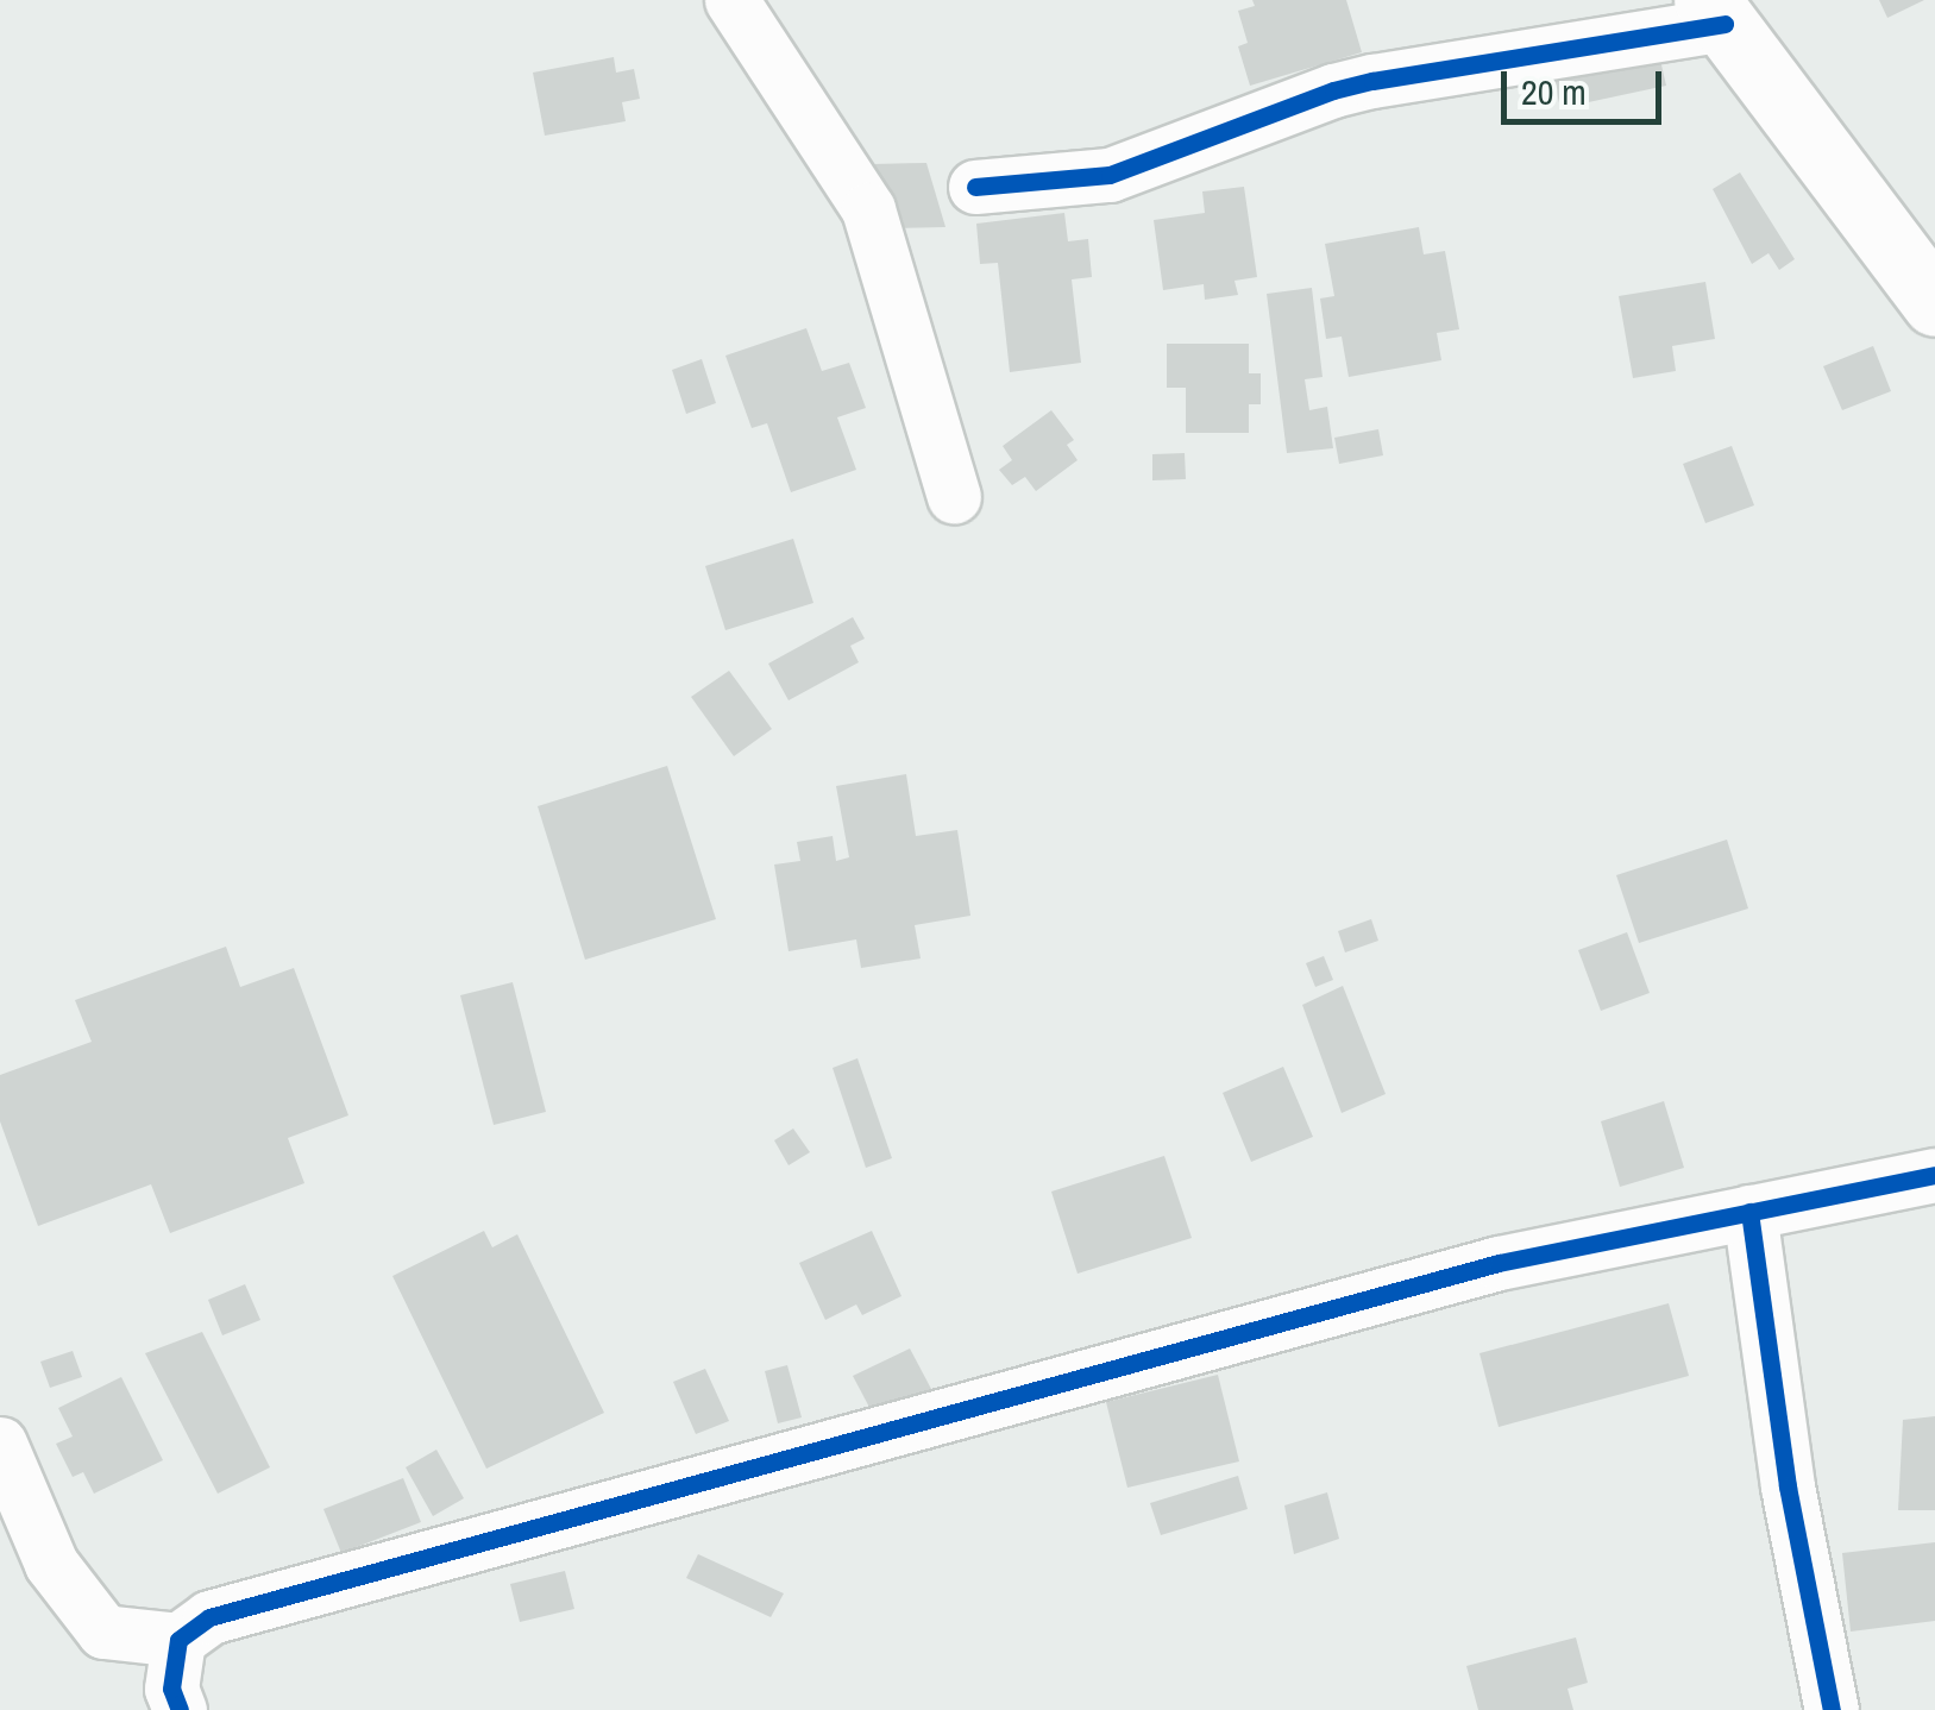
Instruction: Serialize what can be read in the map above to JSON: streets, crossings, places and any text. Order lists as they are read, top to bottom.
{
  "scale_bar": "20 m"
}
